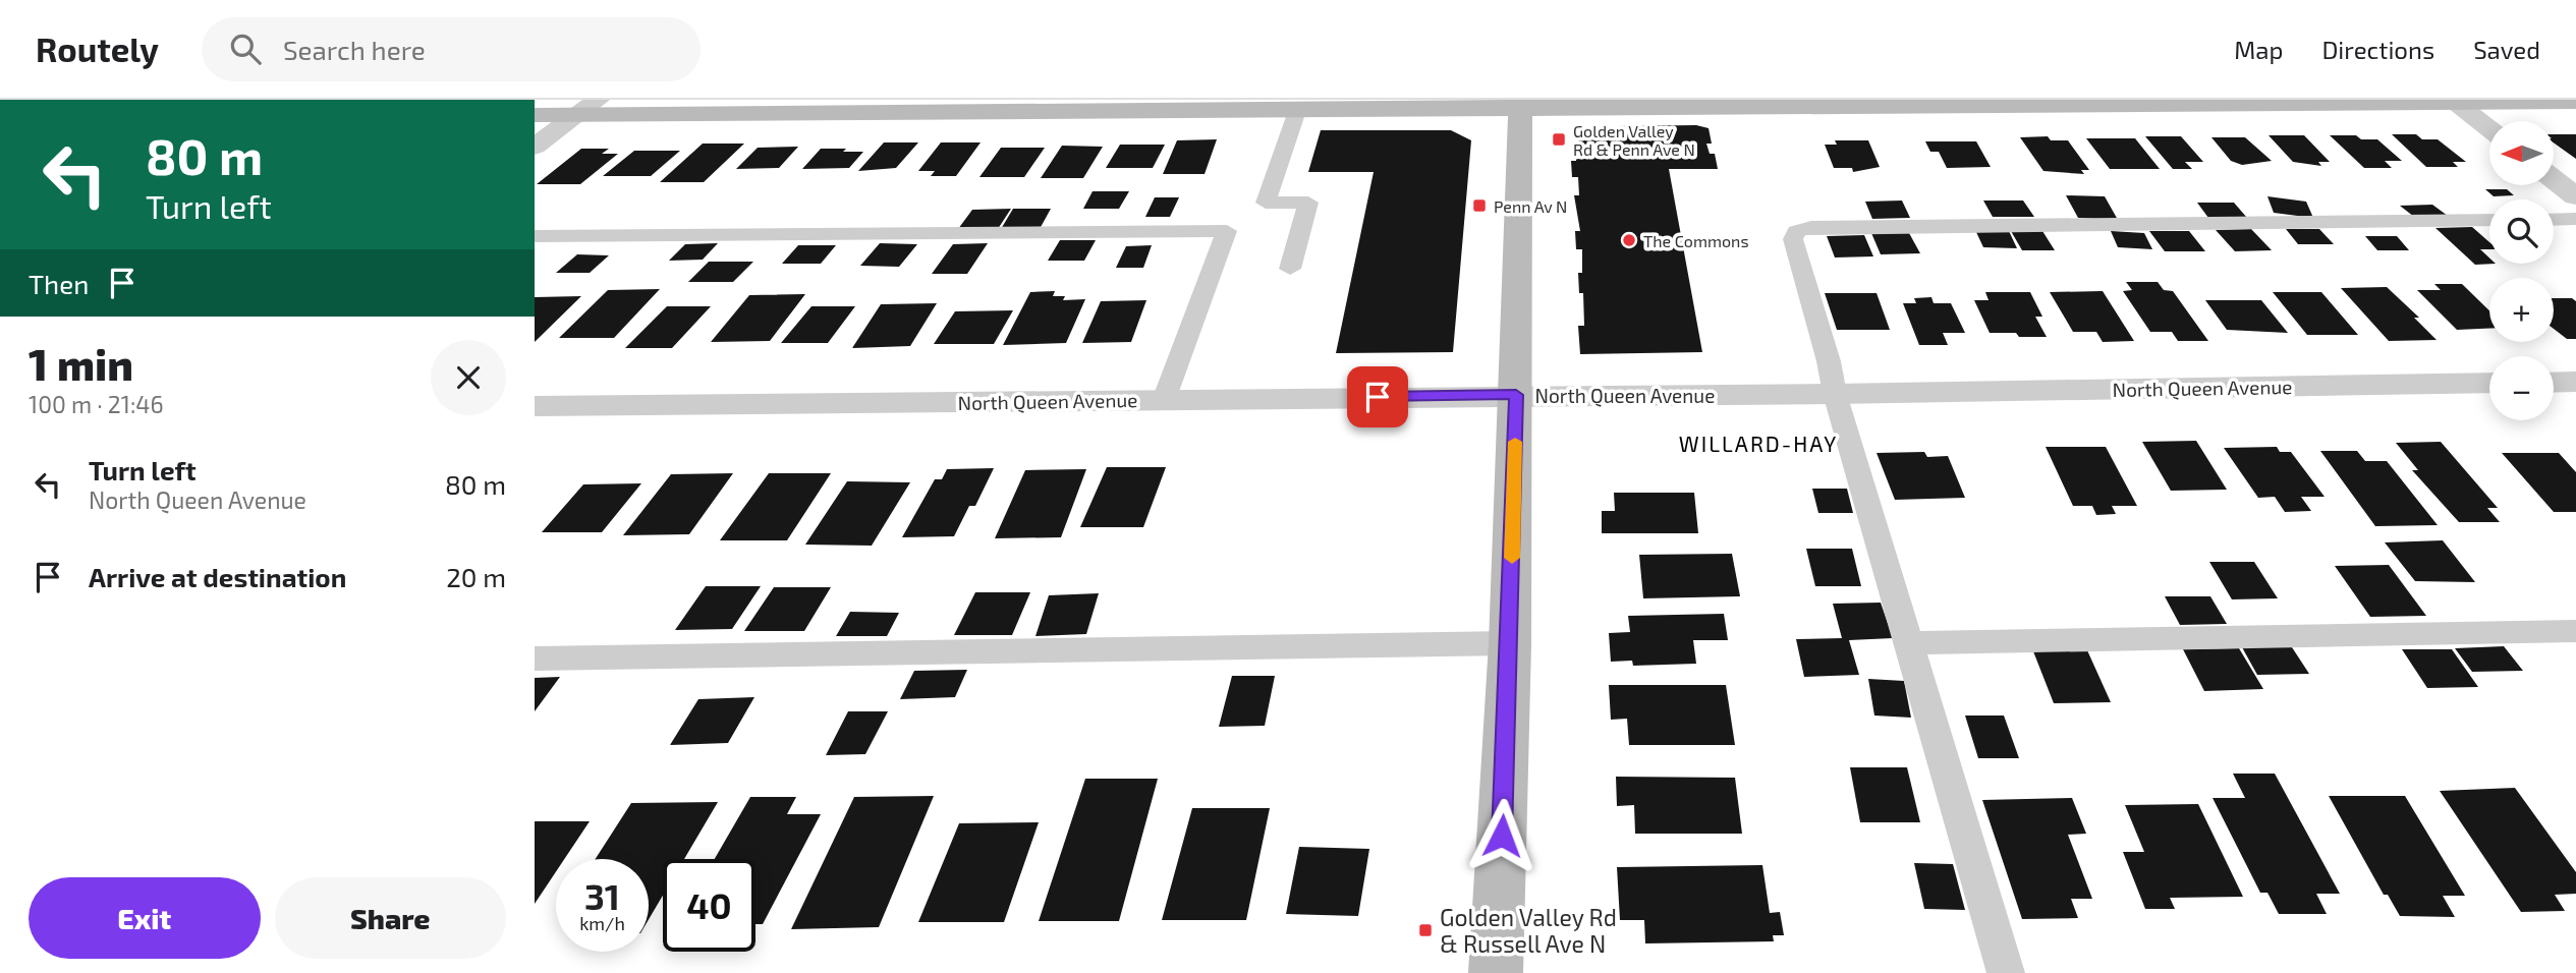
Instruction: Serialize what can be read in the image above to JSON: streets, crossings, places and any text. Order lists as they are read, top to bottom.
{
  "streets": {
    "street": ["North Queen Avenue"]
  },
  "districts": ["WILLARD-HAY"],
  "places": {
    "transit": ["Golden Valley Rd & Penn Ave N", "Penn Av N", "Golden Valley Rd & Russell Ave N"],
    "other": ["The Commons"]
  },
  "north": "left",
  "page": {
    "header": "Routely",
    "search": "Search here",
    "nav": ["Map", "Directions", "Saved"],
    "turn": ["80 m", "Turn left"],
    "map_buttons": ["+", "−"],
    "then": "Then",
    "heading": ["1 min", "100 m · 21:46"],
    "list": [
      {
        "name": "Turn left",
        "note": "North Queen Avenue",
        "value": "80 m"
      },
      {
        "name": "Arrive at destination",
        "value": "20 m"
      }
    ],
    "speed": "31 km/h",
    "limit": "40",
    "buttons": ["Exit", "Share"]
  }
}
